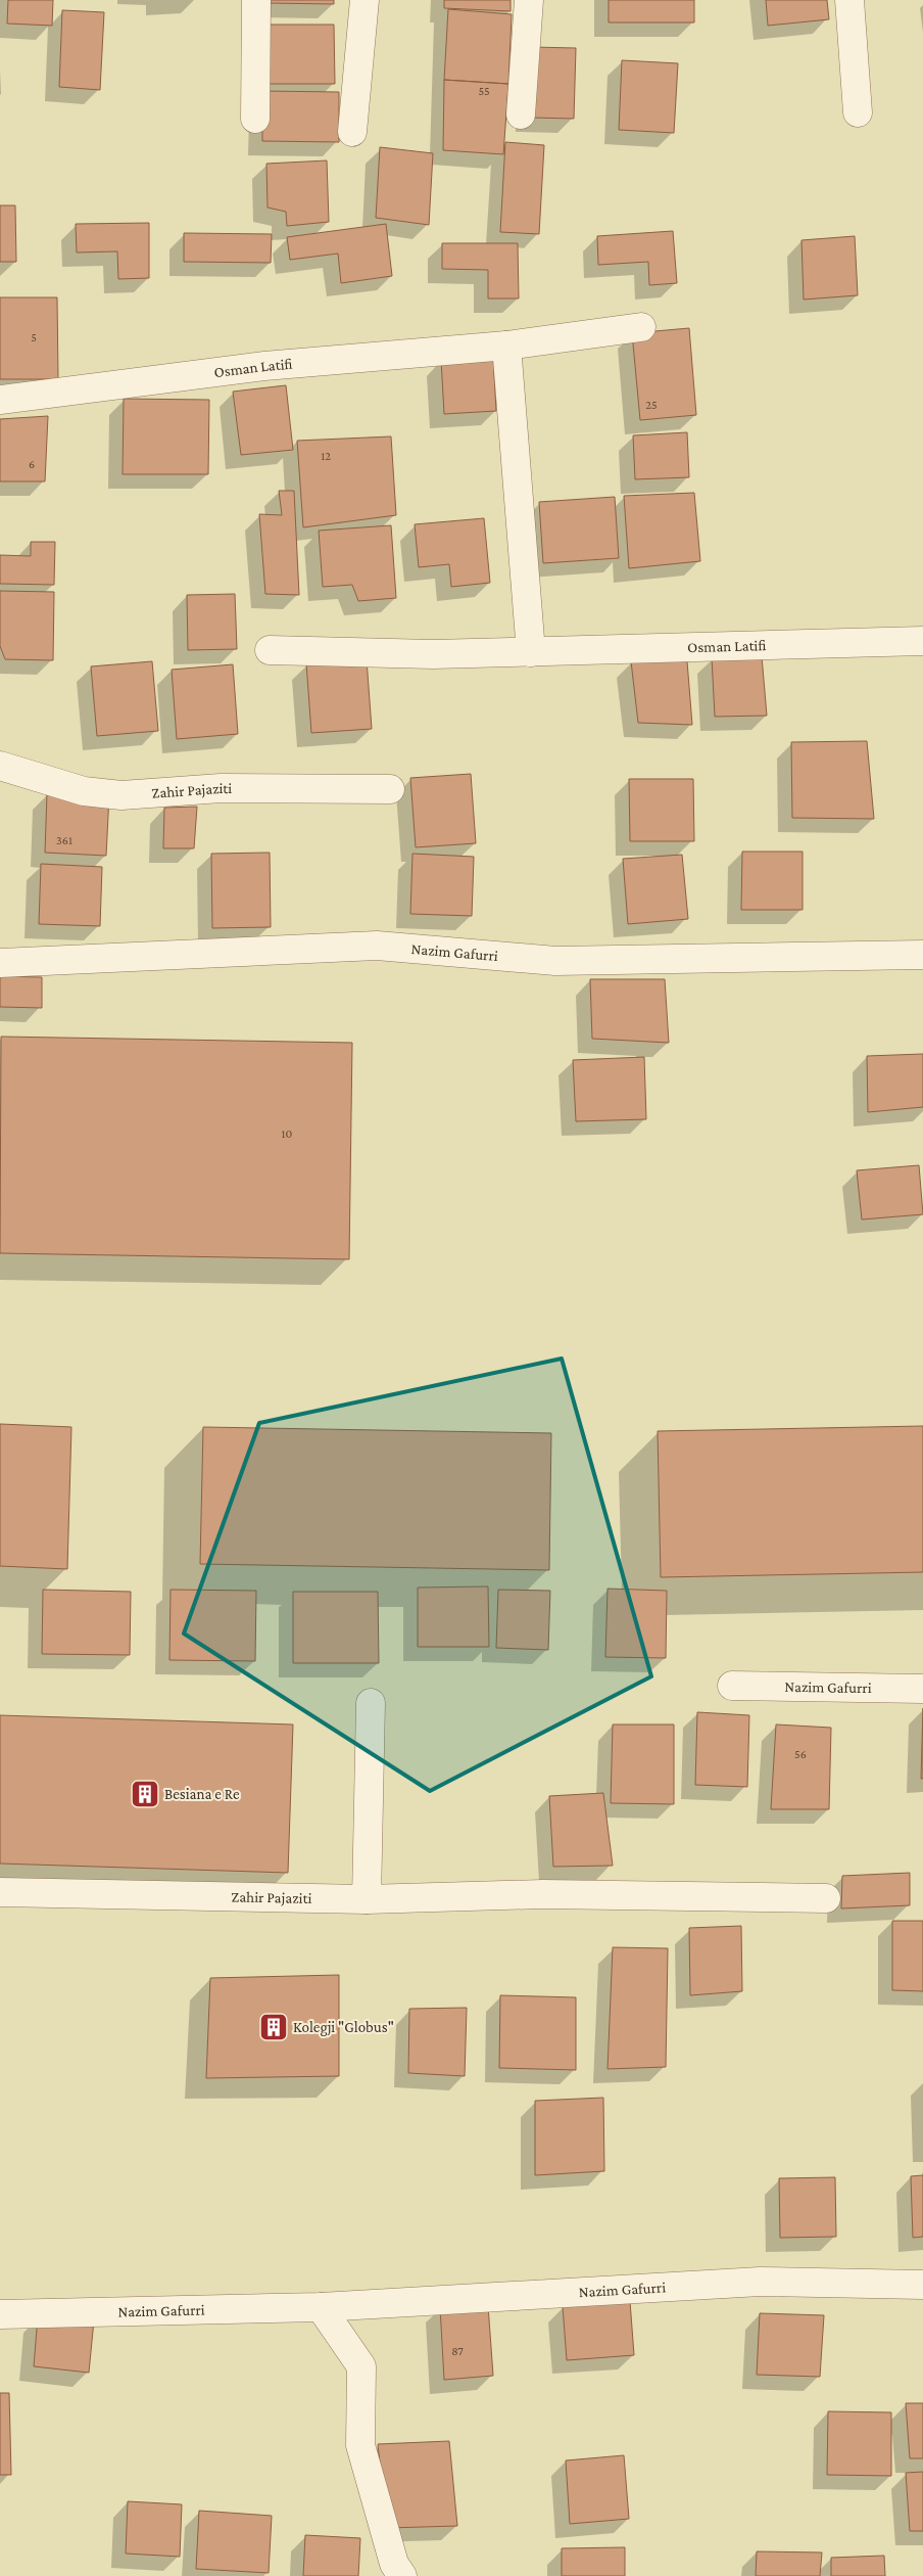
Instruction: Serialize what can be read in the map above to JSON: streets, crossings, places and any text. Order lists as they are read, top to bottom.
{
  "streets": {
    "street": ["Osman Latifi", "Zahir Pajaziti", "Nazim Gafurri"]
  },
  "places": {
    "building": ["Besiana e Re", "Kolegji \"Globus\""]
  },
  "house_numbers": [
    "55",
    "5",
    "25",
    "12",
    "6",
    "361",
    "10",
    "56",
    "87"
  ]
}
